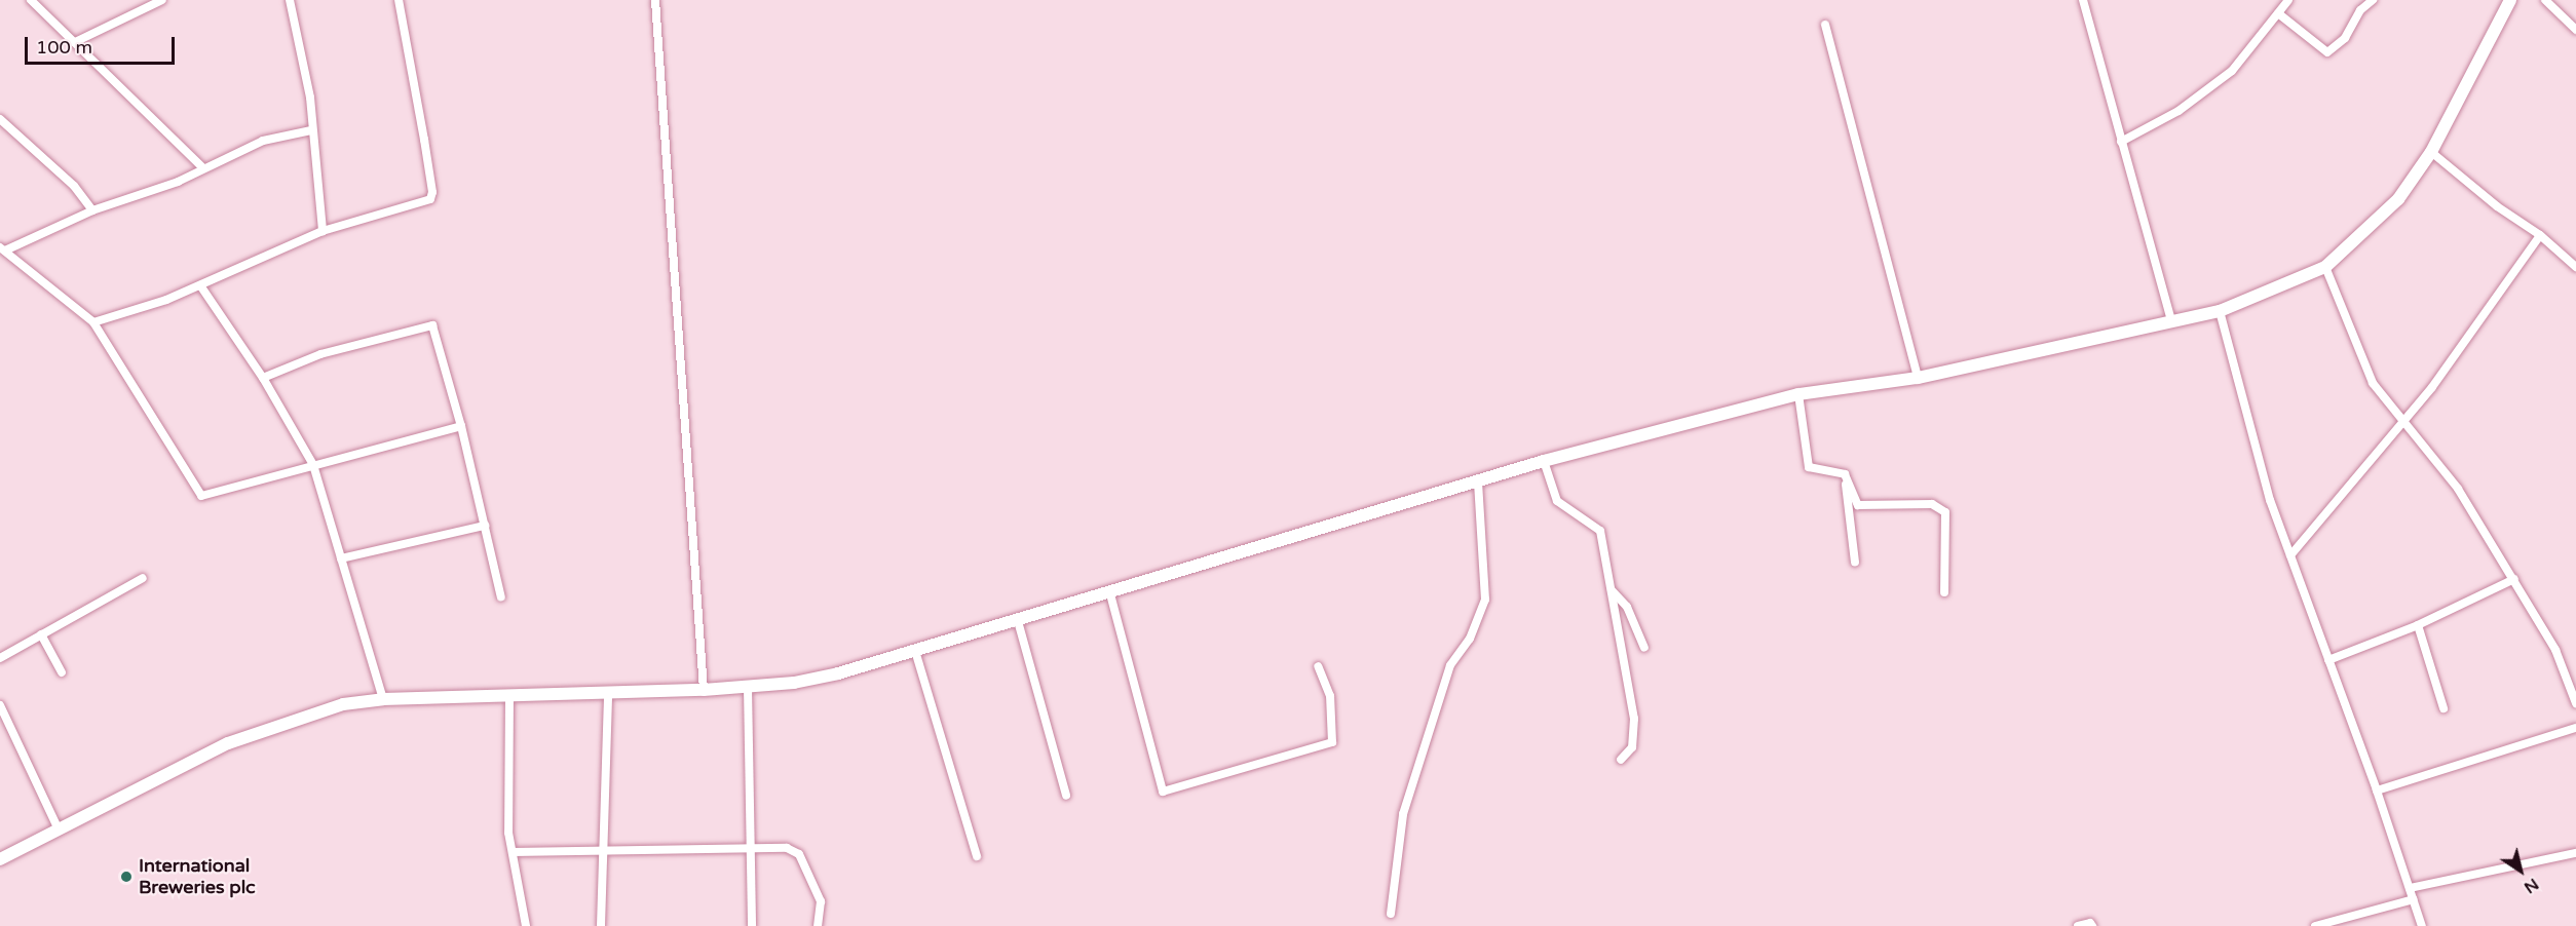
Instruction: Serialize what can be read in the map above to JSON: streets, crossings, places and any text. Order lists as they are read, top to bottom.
{
  "places": ["International Breweries plc"],
  "scale_bar": "100 m",
  "north": "bottom right"
}
